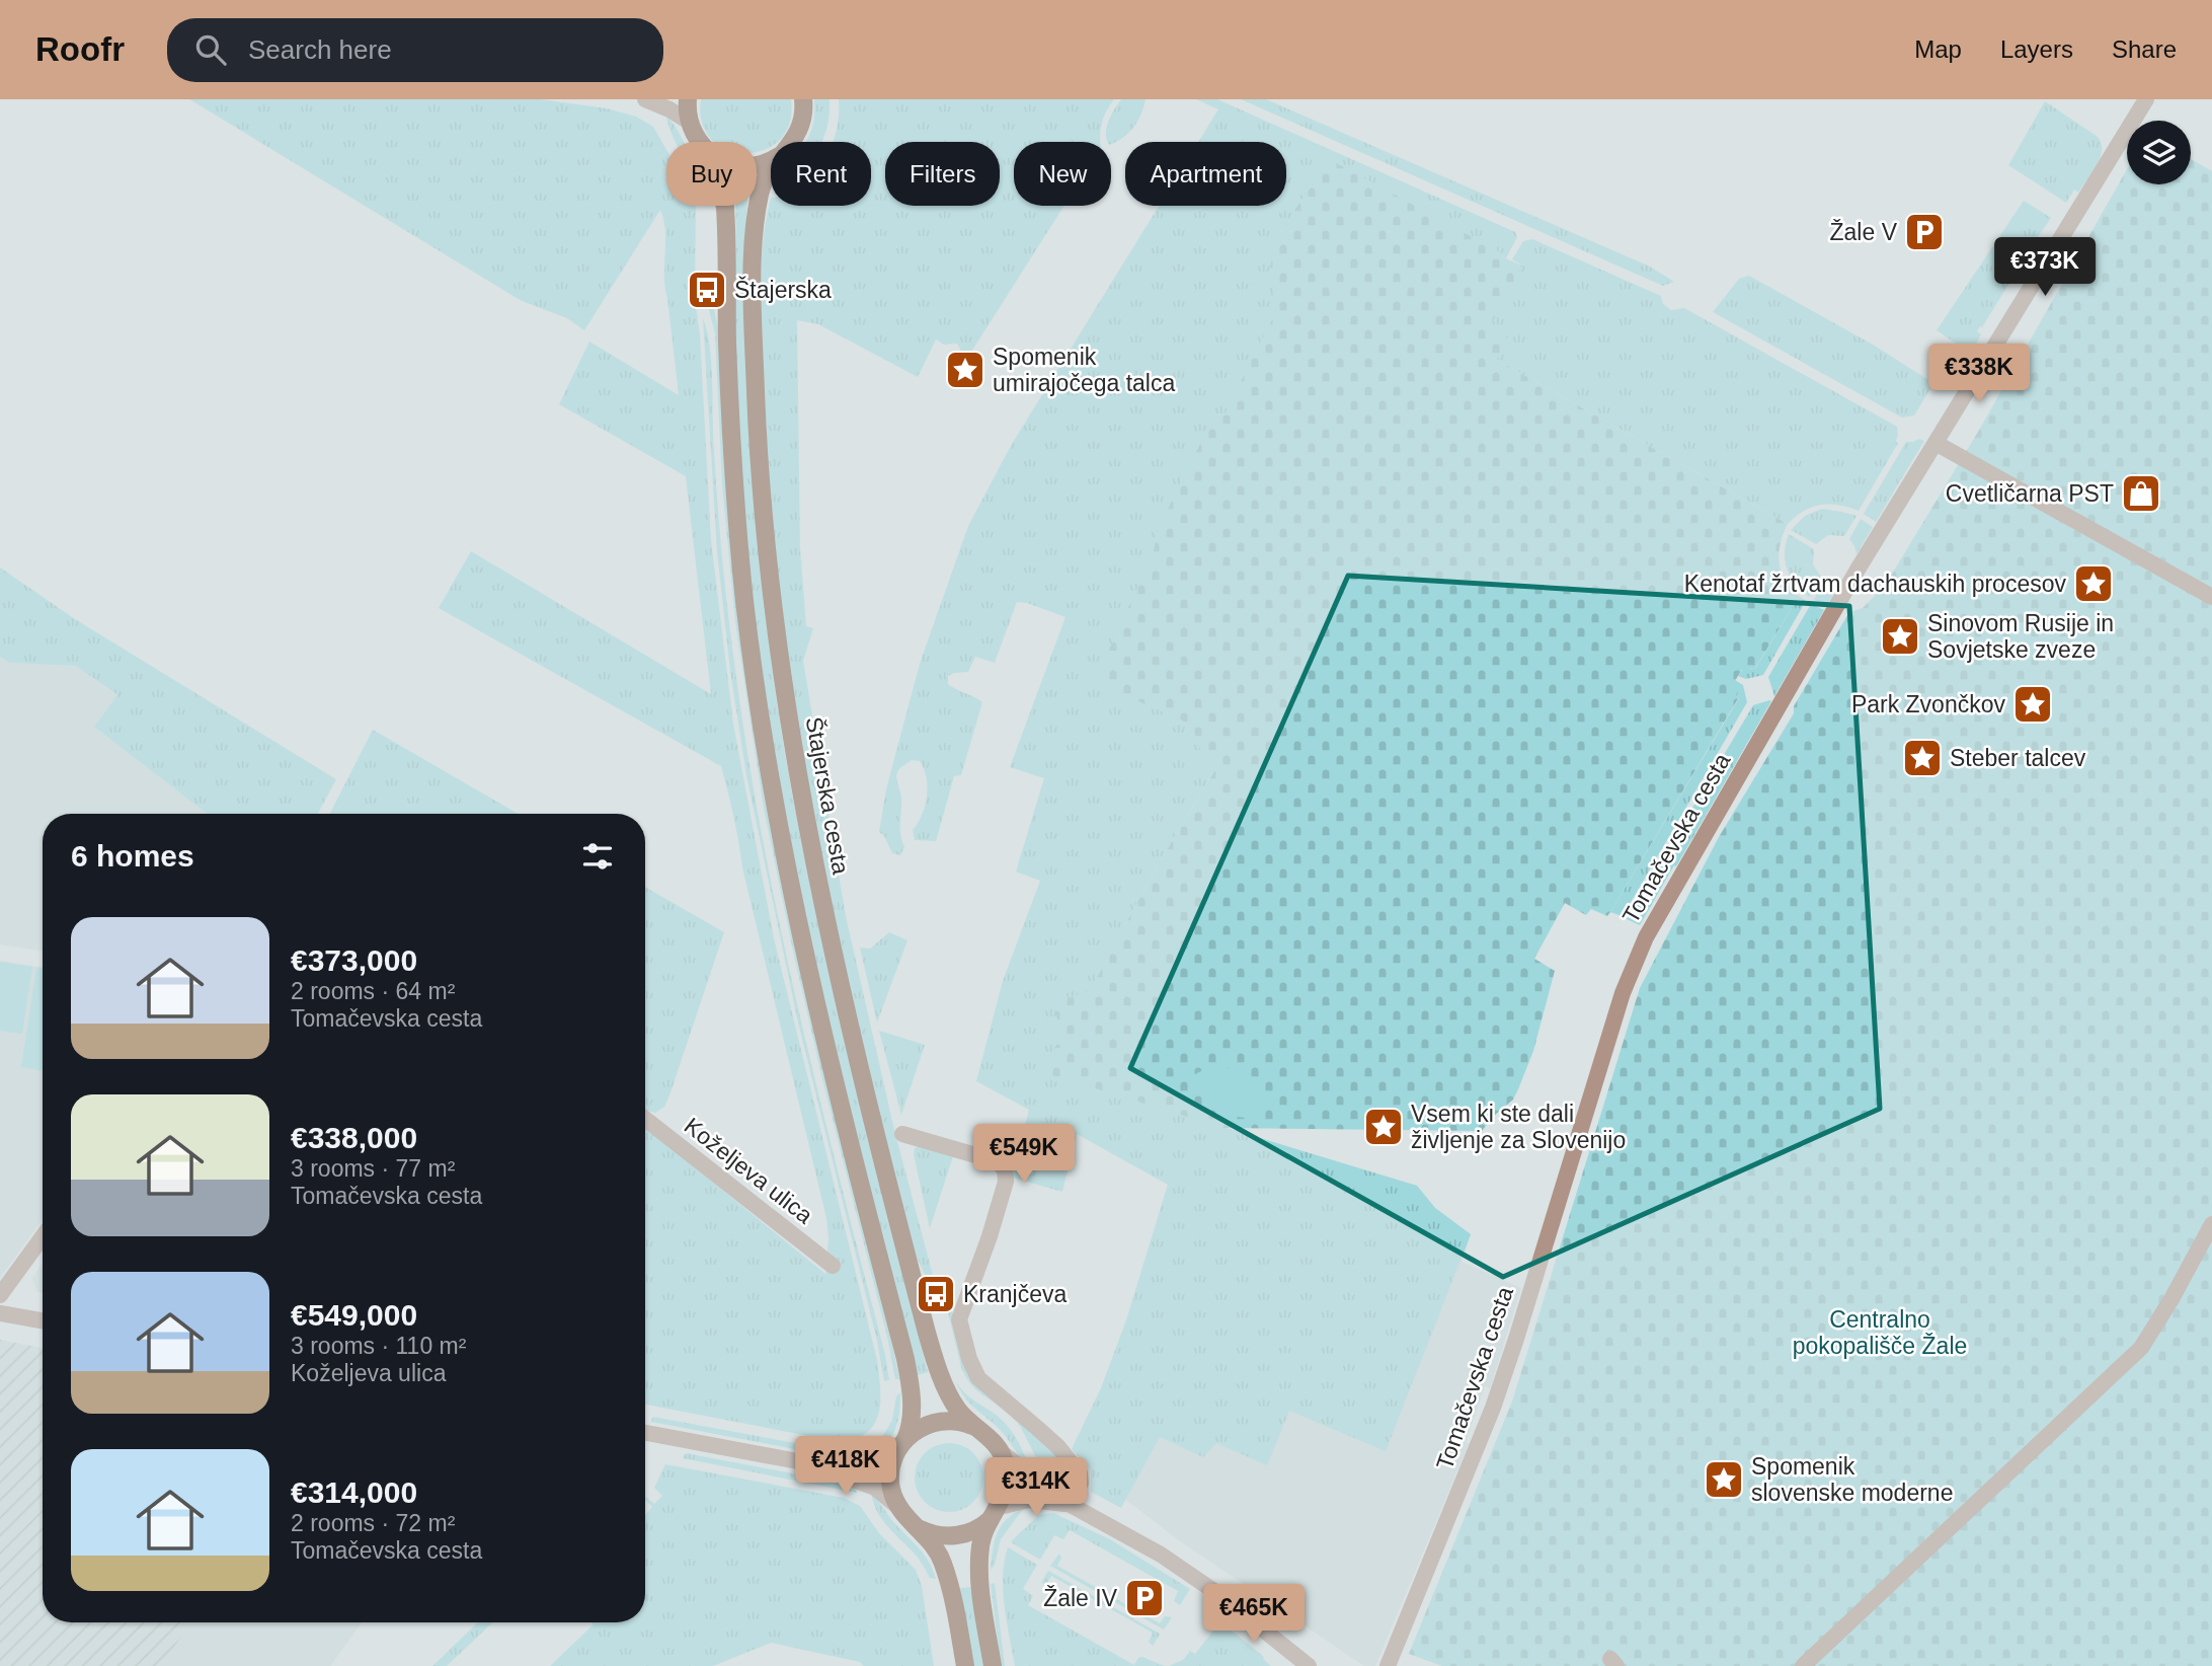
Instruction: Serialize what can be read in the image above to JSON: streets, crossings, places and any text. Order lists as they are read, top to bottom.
{
  "streets": {
    "main road": ["Štajerska cesta"],
    "street": ["Tomačevska cesta", "Koželjeva ulica"]
  },
  "parks": ["Centralno pokopališče Žale"],
  "places": {
    "parking": ["Žale V", "Žale IV"],
    "bus stop": ["Štajerska", "Kranjčeva"],
    "place": [
      "Spomenik umirajočega talca",
      "Kenotaf žrtvam dachauskih procesov",
      "Sinovom Rusije in Sovjetske zveze",
      "Park Zvončkov",
      "Steber talcev",
      "Vsem ki ste dali življenje za Slovenijo",
      "Spomenik slovenske moderne"
    ],
    "shop": ["Cvetličarna PST"]
  },
  "page": {
    "header": "Roofr",
    "search": "Search here",
    "nav": ["Map", "Layers", "Share"],
    "chip": [
      "Buy",
      "Rent",
      "Filters",
      "New",
      "Apartment"
    ],
    "price": [
      "€373K",
      "€338K",
      "€549K",
      "€418K",
      "€314K",
      "€465K"
    ],
    "heading": "6 homes",
    "list": [
      {
        "name": "€373,000",
        "note": "2 rooms · 64 m² · Tomačevska cesta"
      },
      {
        "name": "€338,000",
        "note": "3 rooms · 77 m² · Tomačevska cesta"
      },
      {
        "name": "€549,000",
        "note": "3 rooms · 110 m² · Koželjeva ulica"
      },
      {
        "name": "€314,000",
        "note": "2 rooms · 72 m² · Tomačevska cesta"
      }
    ]
  }
}
